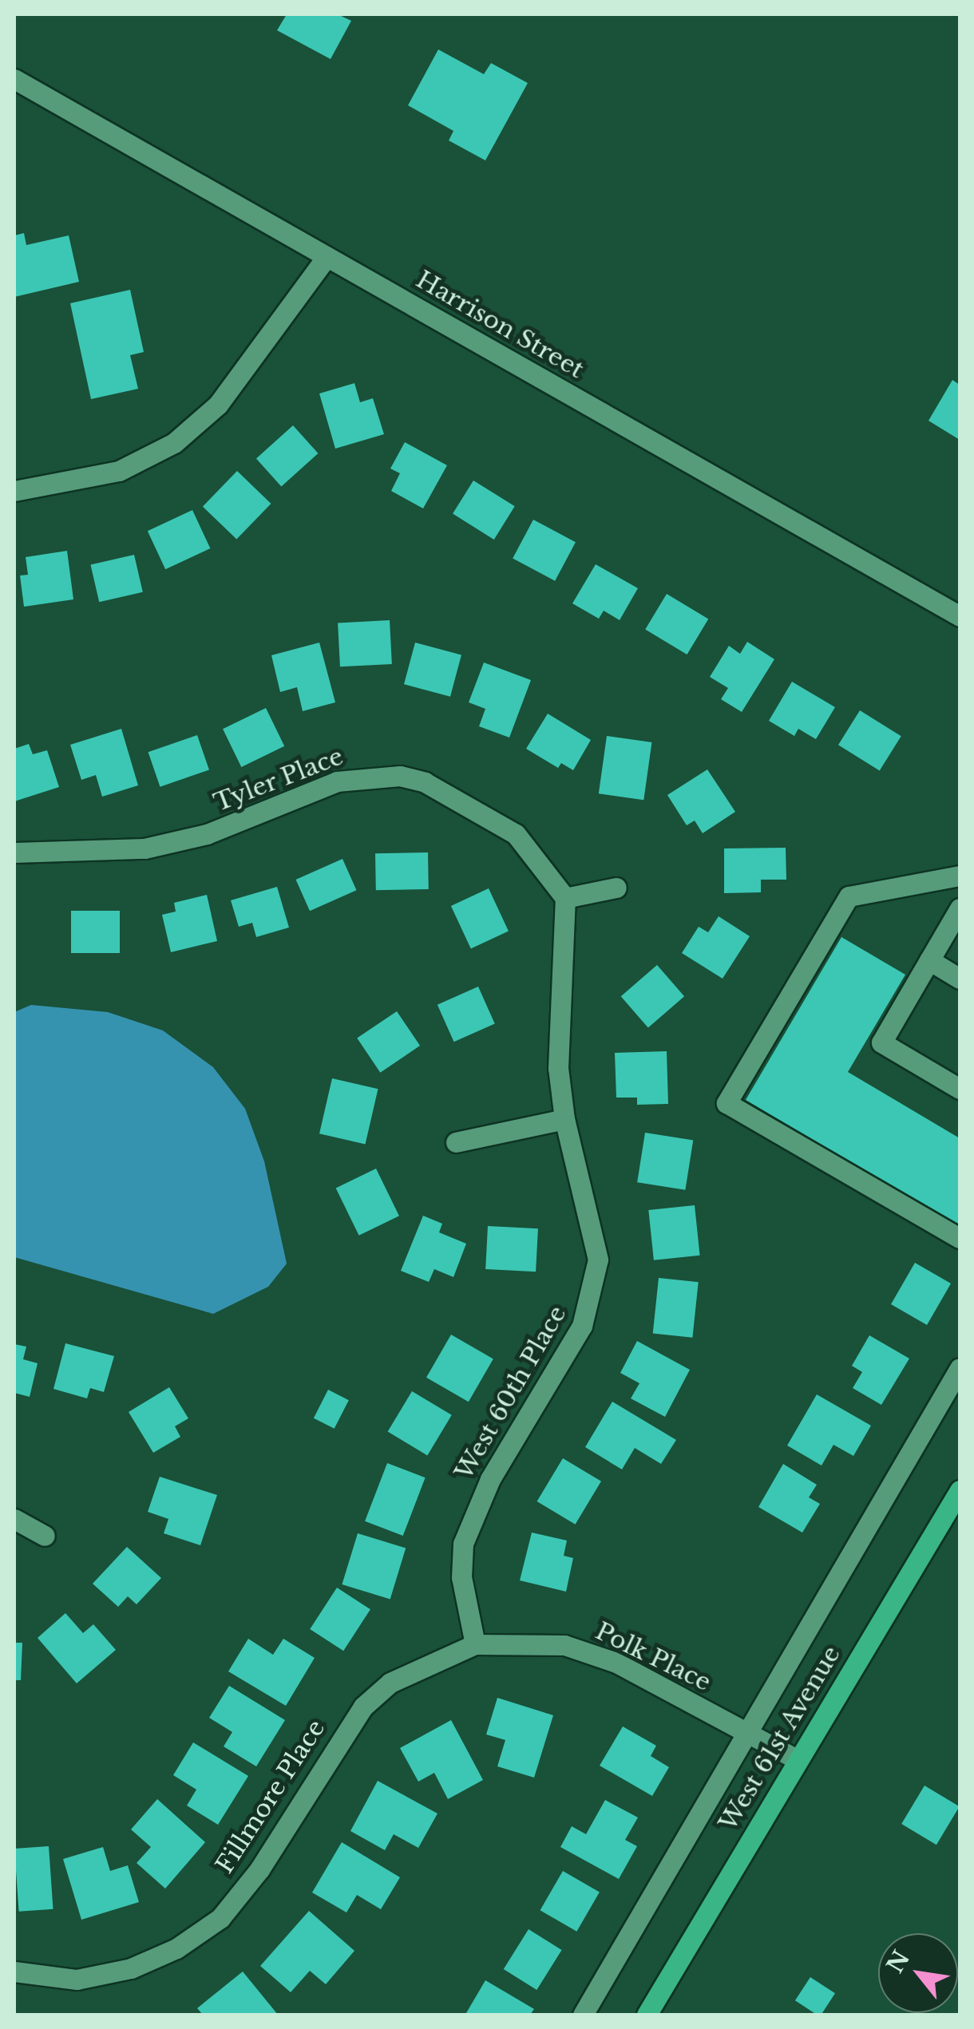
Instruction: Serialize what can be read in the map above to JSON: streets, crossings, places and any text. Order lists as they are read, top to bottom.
{
  "streets": {
    "main road": ["West 61st Avenue"],
    "street": [
      "Harrison Street",
      "Tyler Place",
      "West 60th Place",
      "Polk Place",
      "Fillmore Place"
    ]
  },
  "crossings": [
    ["Tyler Place", "West 60th Place"],
    ["West 60th Place", "Polk Place"],
    ["West 60th Place", "Fillmore Place"],
    ["Polk Place", "West 61st Avenue"],
    ["Polk Place", "Fillmore Place"]
  ],
  "north": "top left"
}
